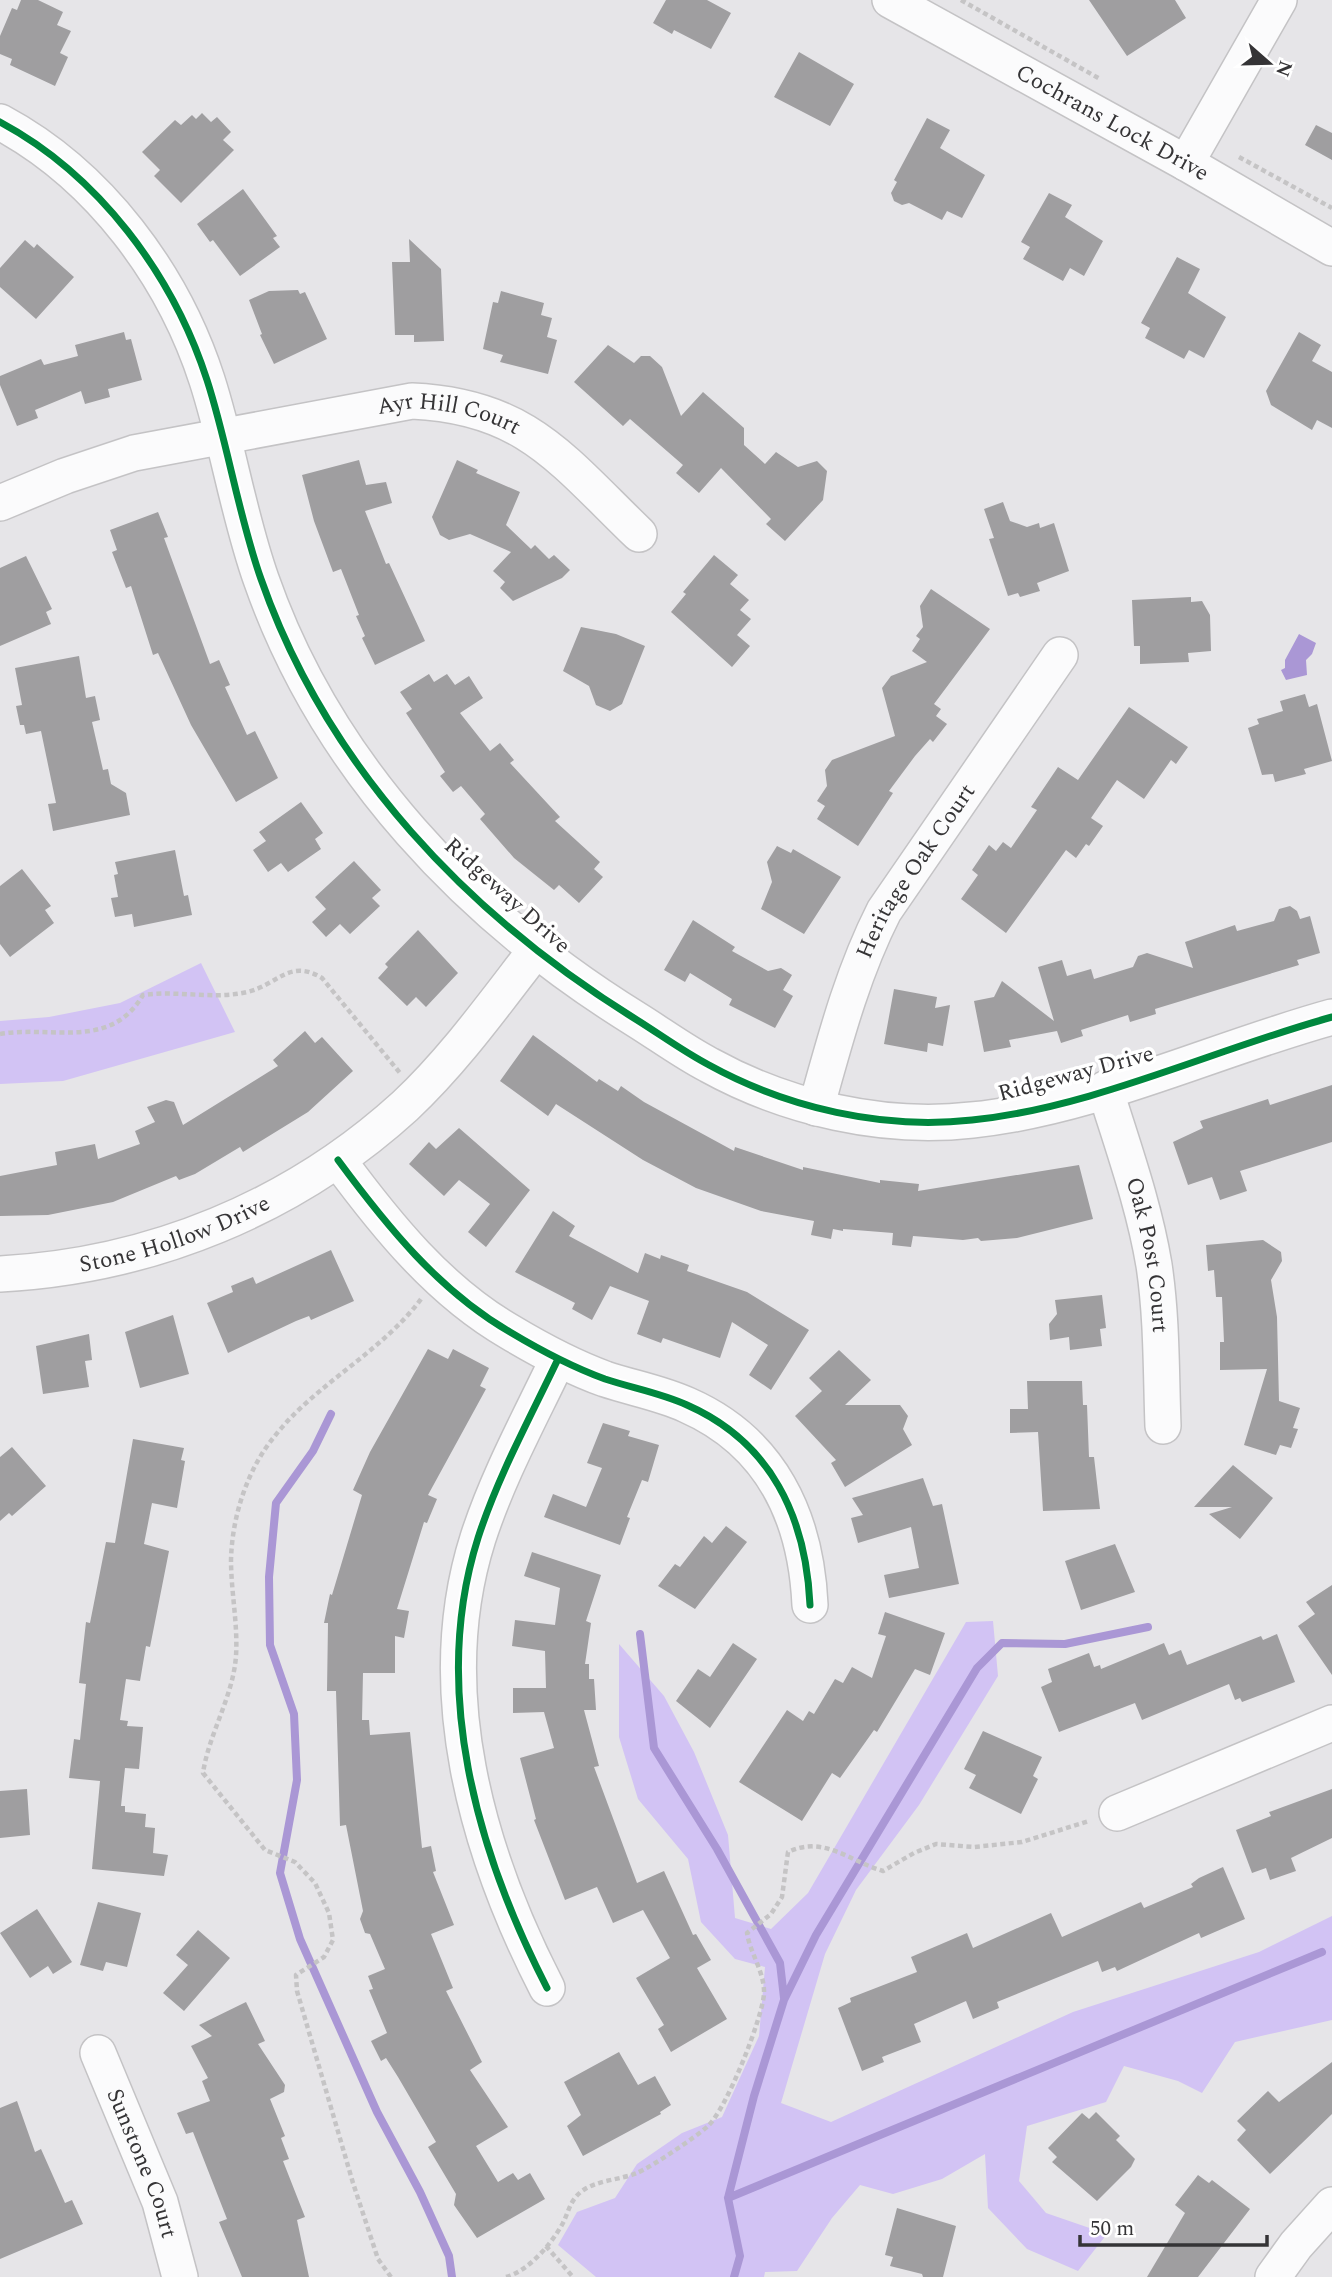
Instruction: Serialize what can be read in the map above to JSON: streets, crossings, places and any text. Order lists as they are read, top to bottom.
{
  "streets": {
    "street": [
      "Cochrans Lock Drive",
      "Ayr Hill Court",
      "Heritage Oak Court",
      "Ridgeway Drive",
      "Stone Hollow Drive",
      "Oak Post Court",
      "Sunstone Court"
    ]
  },
  "crossings": [
    ["Ayr Hill Court", "Ridgeway Drive"],
    ["Heritage Oak Court", "Ridgeway Drive"],
    ["Ridgeway Drive", "Stone Hollow Drive"],
    ["Ridgeway Drive", "Oak Post Court"]
  ],
  "scale_bar": "50 m",
  "north": "right"
}
